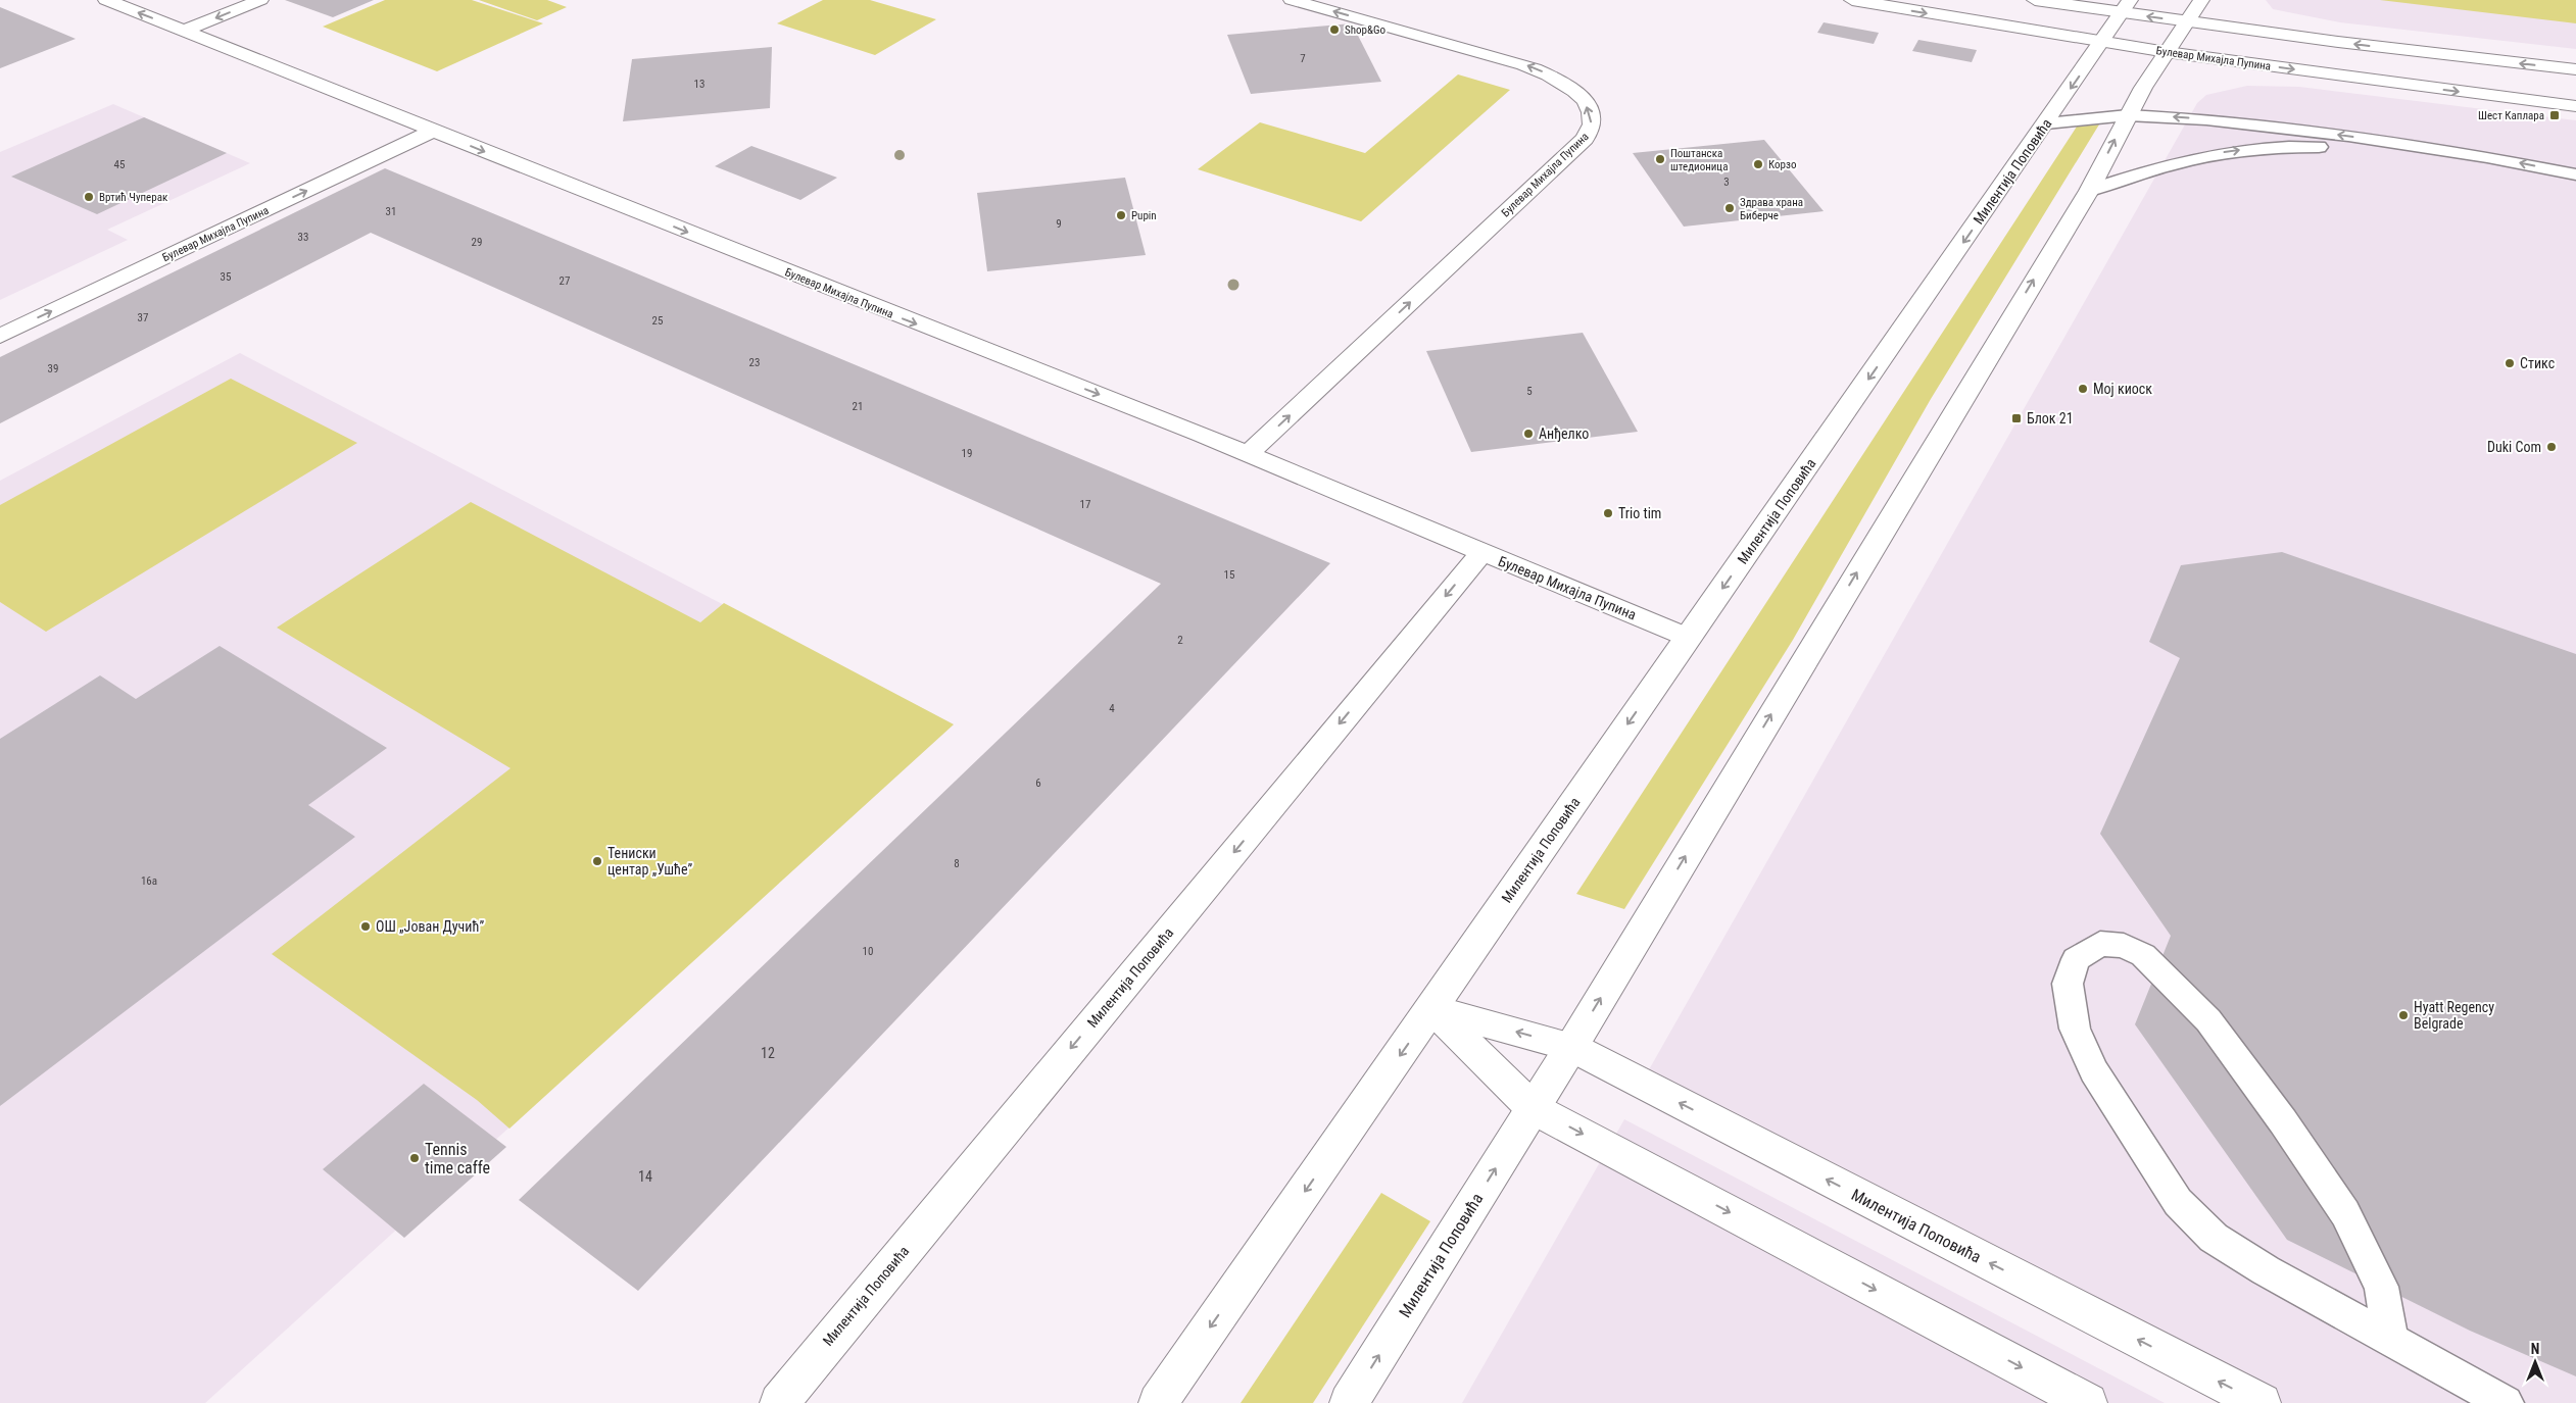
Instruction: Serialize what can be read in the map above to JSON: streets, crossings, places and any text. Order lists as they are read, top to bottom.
{
  "streets": {
    "street": ["Булевар Михајла Пупина", "Милентија Поповића"]
  },
  "crossings": [
    ["Булевар Михајла Пупина", "Милентија Поповића"]
  ],
  "places": {
    "other": [
      "Shop&Go",
      "Поштанска штедионица",
      "Корзо",
      "Вртић Чуперак",
      "Здрава храна Биберче",
      "Pupin",
      "Стикс",
      "Мој киоск",
      "Анђелко",
      "Duki Com",
      "Trio tim",
      "Тениски центар „Ушће”",
      "ОШ „Јован Дучић”",
      "Hyatt Regency Belgrade",
      "Tennis time caffe"
    ],
    "transit": ["Шест Каплара", "Блок 21"]
  },
  "house_numbers": [
    "7",
    "13",
    "45",
    "3",
    "31",
    "9",
    "33",
    "29",
    "35",
    "27",
    "37",
    "25",
    "23",
    "39",
    "5",
    "21",
    "19",
    "17",
    "15",
    "2",
    "4",
    "6",
    "8",
    "16a",
    "10",
    "12",
    "14"
  ],
  "north": "top"
}
